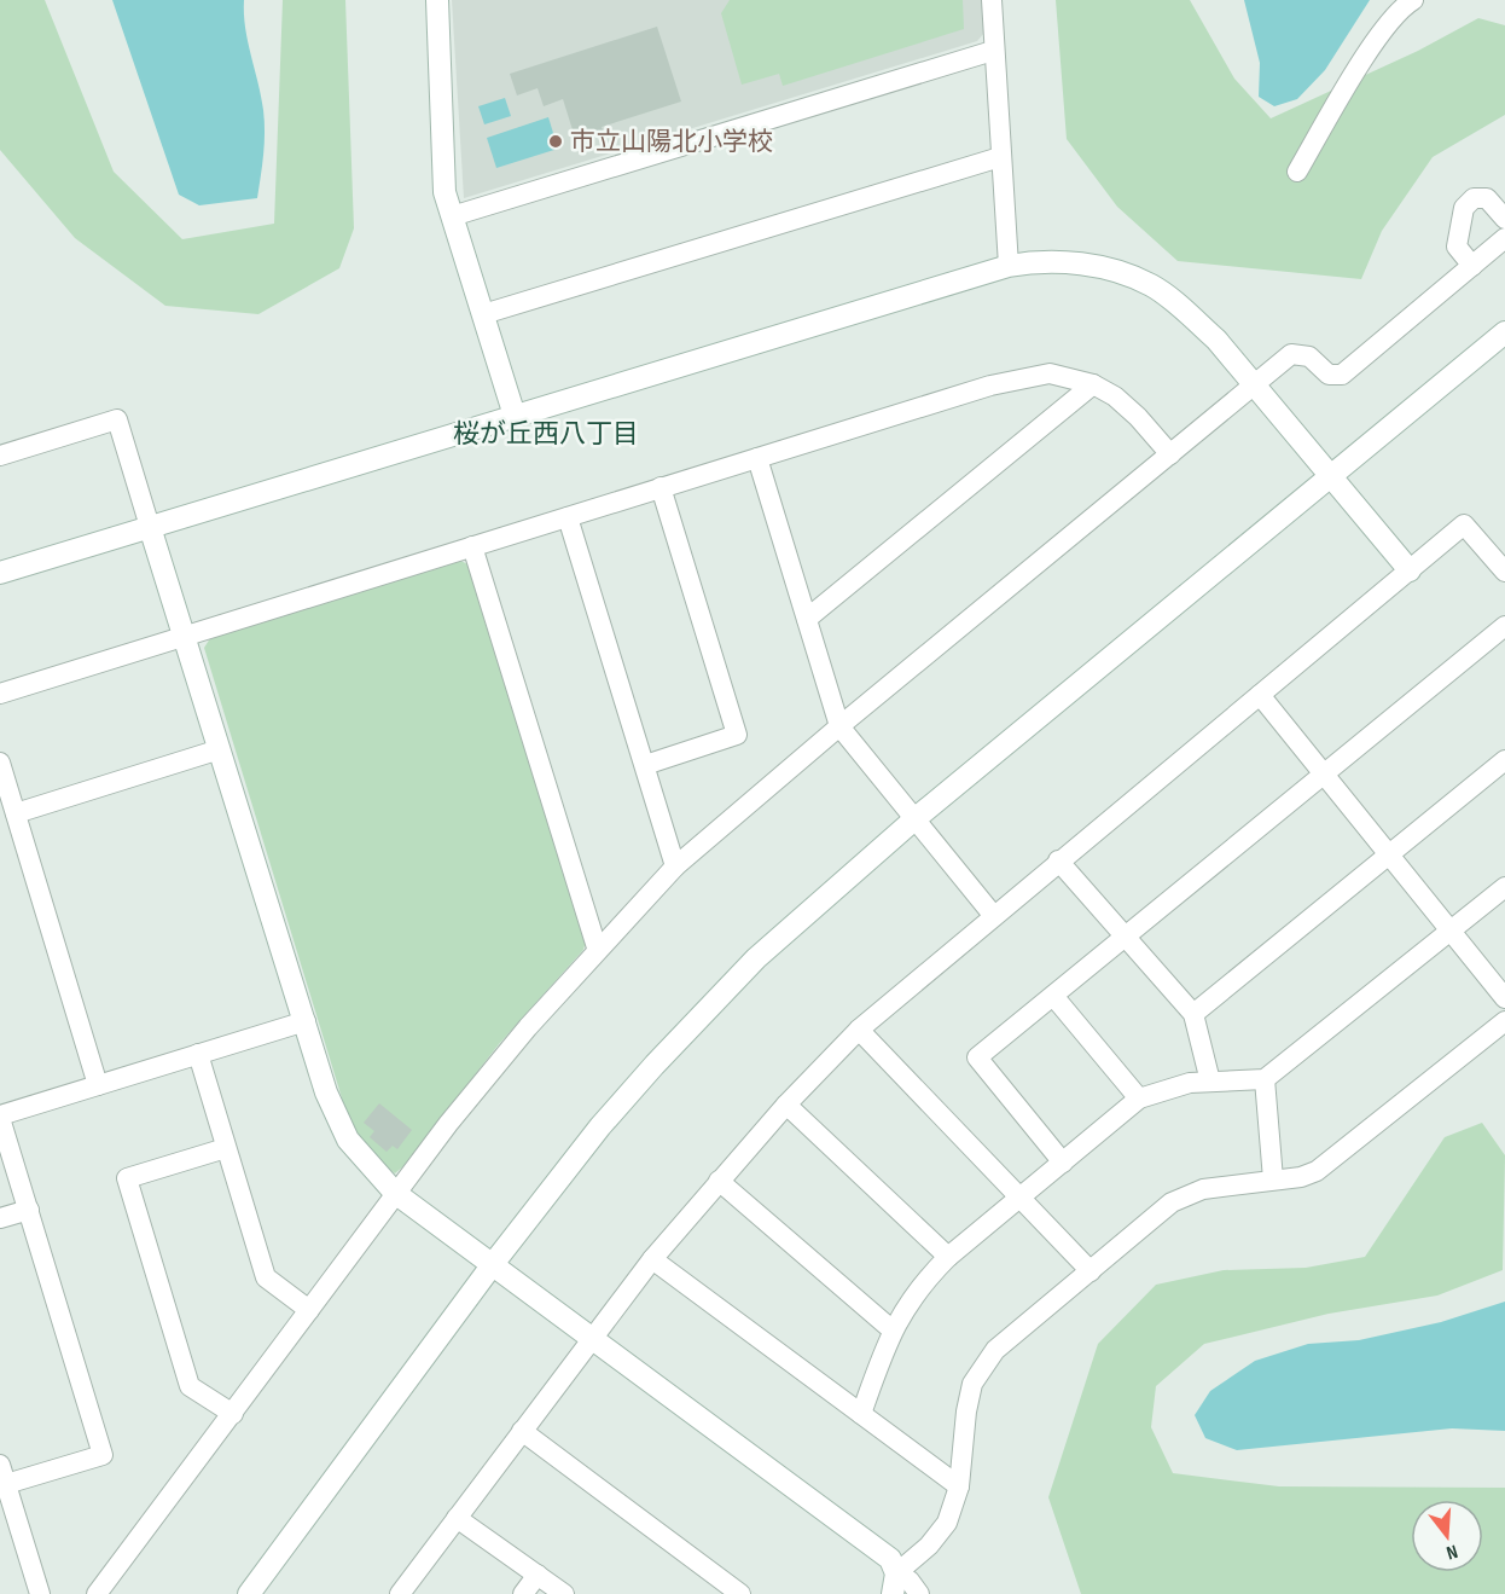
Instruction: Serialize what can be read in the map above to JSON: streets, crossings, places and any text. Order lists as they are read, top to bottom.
{
  "districts": ["桜が丘西八丁目"],
  "places": ["市立山陽北小学校"],
  "north": "bottom"
}
